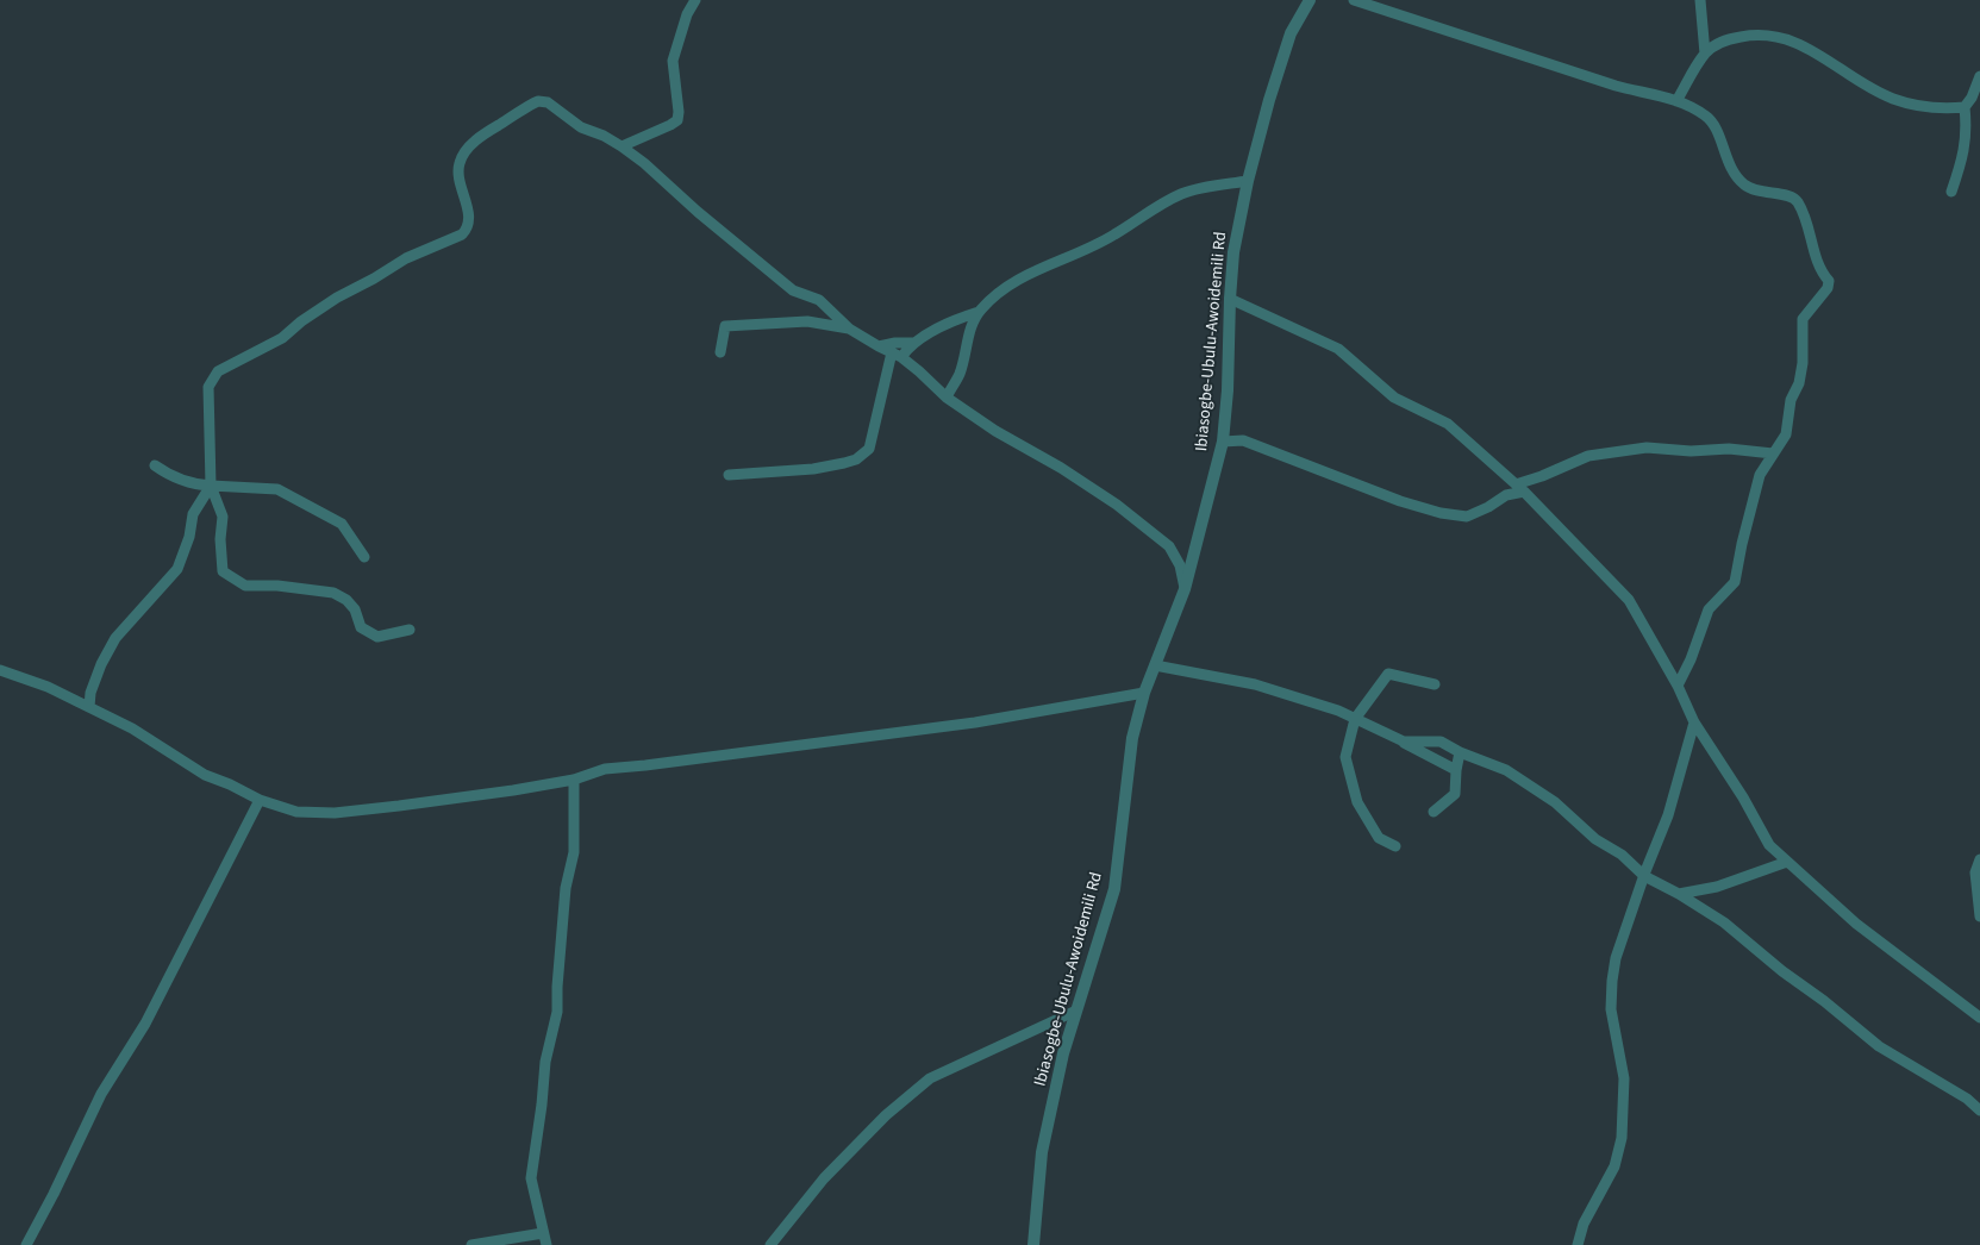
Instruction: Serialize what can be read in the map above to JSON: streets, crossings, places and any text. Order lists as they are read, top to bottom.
{
  "streets": {
    "street": ["Ibiasogbe-Ubulu-Awoidemili Rd"]
  }
}
